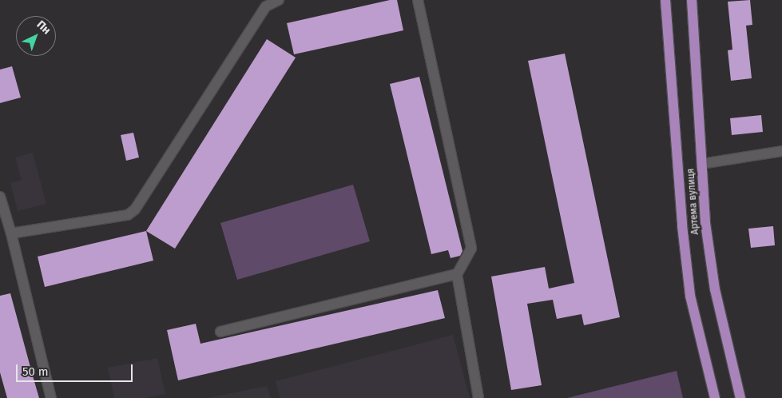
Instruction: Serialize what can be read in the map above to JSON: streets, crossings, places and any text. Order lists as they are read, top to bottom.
{
  "streets": {
    "main road": ["Артема вулиця"]
  },
  "scale_bar": "50 m",
  "north": "top right"
}
